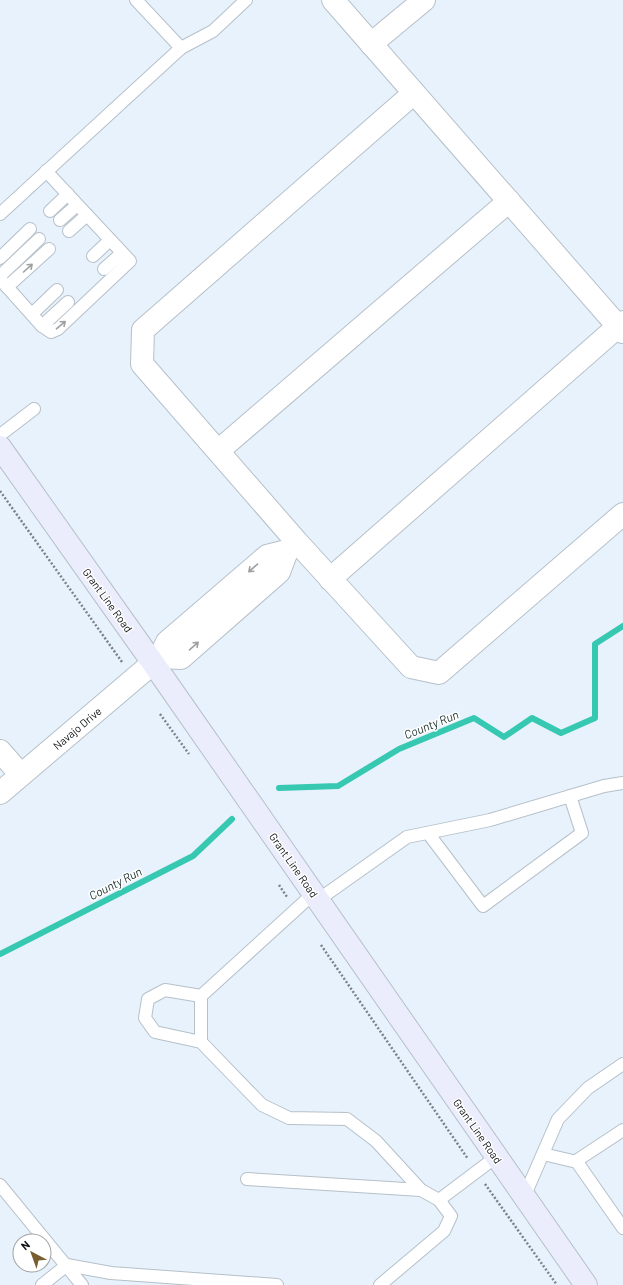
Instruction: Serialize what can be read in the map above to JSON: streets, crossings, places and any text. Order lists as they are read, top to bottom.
{
  "streets": {
    "main road": ["Grant Line Road"],
    "street": ["Navajo Drive"]
  },
  "crossings": [
    ["Grant Line Road", "Navajo Drive"]
  ],
  "water": ["County Run"],
  "north": "top left"
}
